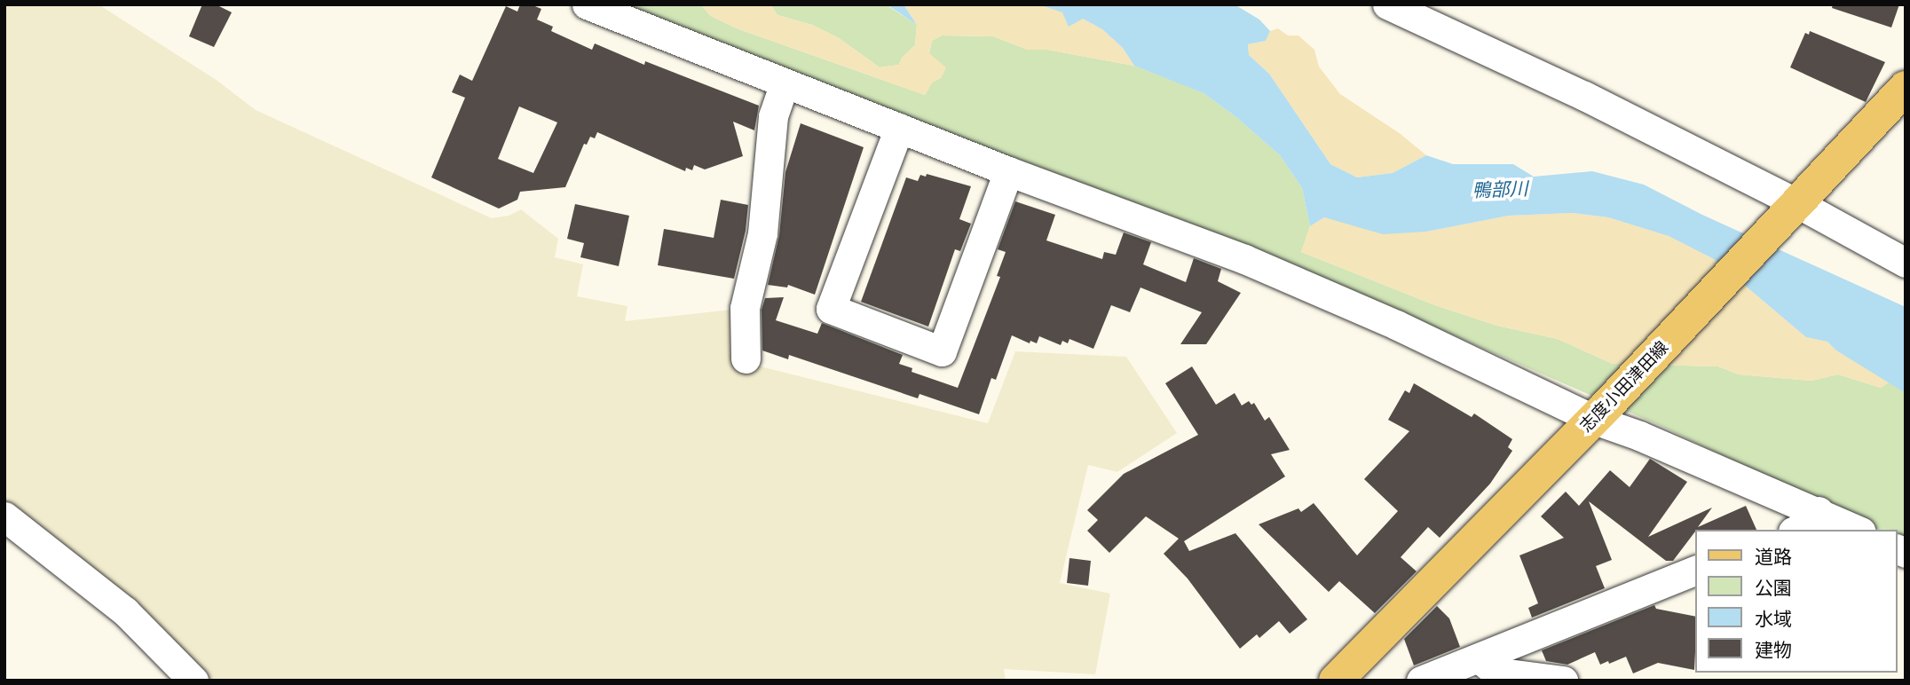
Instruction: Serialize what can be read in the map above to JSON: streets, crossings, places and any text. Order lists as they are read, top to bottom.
{
  "streets": {
    "main road": ["志度小田津田線"]
  },
  "water": ["鴨部川"],
  "legend": [
    "道路",
    "公園",
    "水域",
    "建物"
  ]
}
